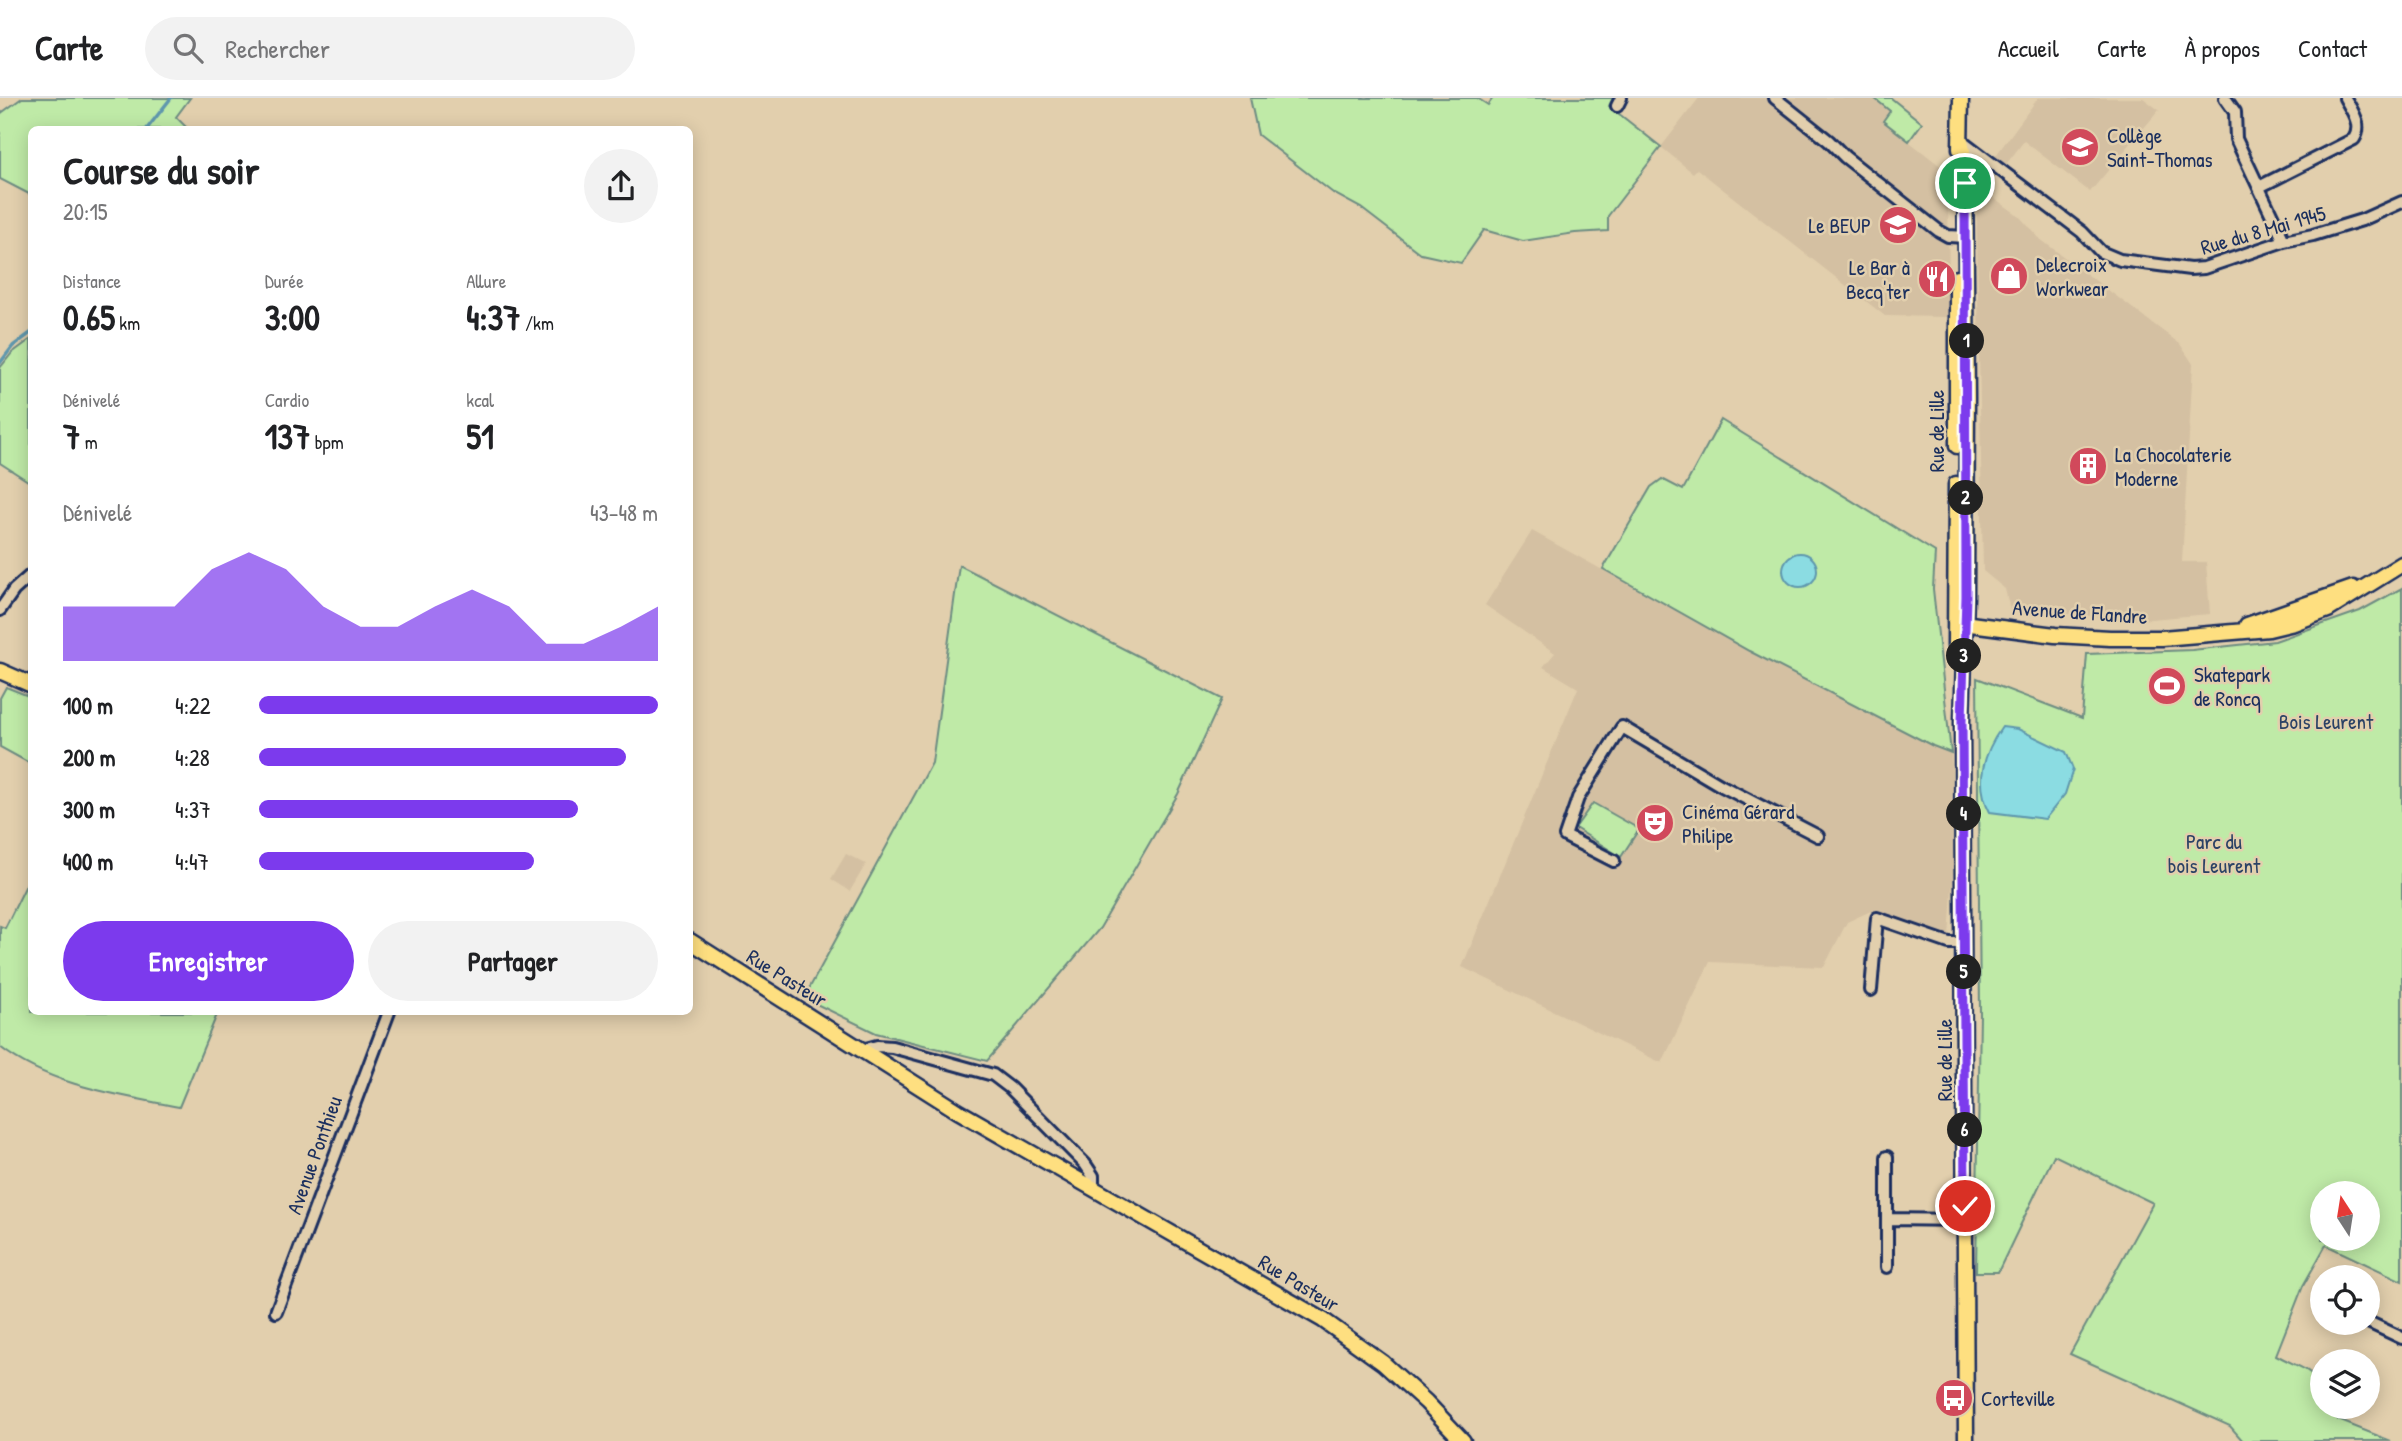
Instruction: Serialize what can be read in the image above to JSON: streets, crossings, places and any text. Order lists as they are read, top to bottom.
{
  "streets": {
    "main road": ["Rue de Lille", "Avenue de Flandre", "Rue Pasteur"],
    "street": ["Rue du 8 Mai 1945", "Avenue Ponthieu"]
  },
  "crossings": [
    ["Rue du 8 Mai 1945", "Rue de Lille"],
    ["Rue de Lille", "Avenue de Flandre"]
  ],
  "parks": ["Bois Leurent", "Parc du bois Leurent"],
  "places": {
    "school or university": ["Collège Saint-Thomas", "Le BEUP"],
    "shop": ["Delecroix Workwear"],
    "restaurant": ["Le Bar à Becq'ter"],
    "building": ["La Chocolaterie Moderne"],
    "sports": ["Skatepark de Roncq"],
    "theatre": ["Cinéma Gérard Philipe"],
    "bus stop": ["Corteville"]
  },
  "north": "top",
  "page": {
    "header": "Carte",
    "search": "Rechercher",
    "nav": [
      "Accueil",
      "Carte",
      "À propos",
      "Contact"
    ],
    "heading": ["Course du soir", "20:15"],
    "stats": [
      ["Distance", "0.65 km"],
      ["Durée", "3:00"],
      ["Allure", "4:37 /km"],
      ["Dénivelé", "7 m"],
      ["Cardio", "137 bpm"],
      ["kcal", "51"]
    ],
    "pins": [
      "1",
      "2",
      "3",
      "4",
      "5",
      "6"
    ],
    "chart": ["Dénivelé", "43–48 m"],
    "list": [
      {
        "name": "100 m",
        "note": "4:22"
      },
      {
        "name": "200 m",
        "note": "4:28"
      },
      {
        "name": "300 m",
        "note": "4:37"
      },
      {
        "name": "400 m",
        "note": "4:47"
      }
    ],
    "buttons": ["Enregistrer", "Partager"]
  }
}
